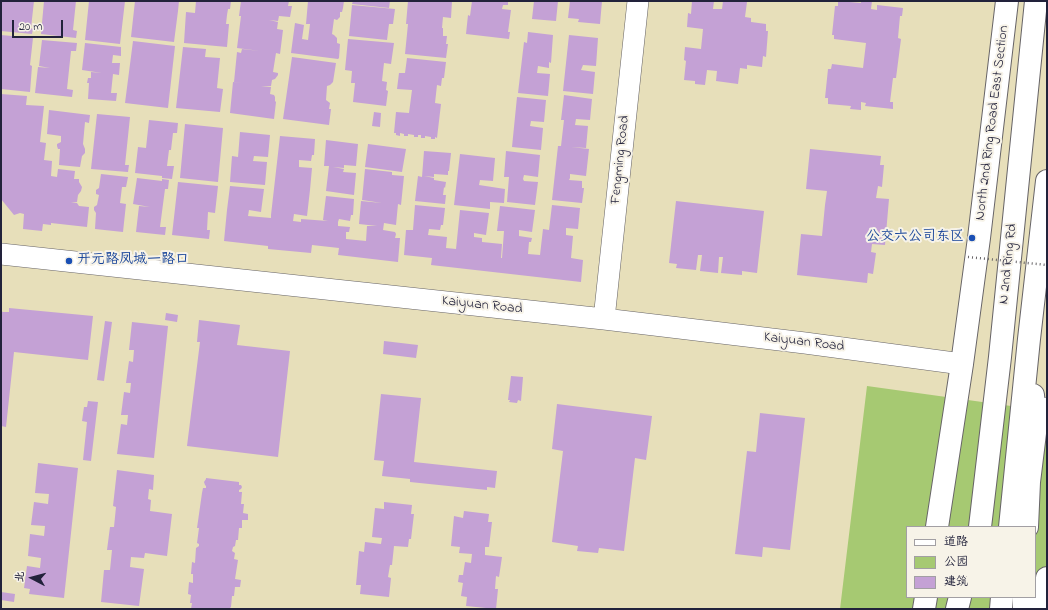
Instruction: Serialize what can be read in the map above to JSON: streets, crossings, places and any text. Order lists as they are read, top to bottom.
{
  "streets": {
    "main road": ["North 2nd Ring Road East Section", "N 2nd Ring Rd"],
    "street": ["Fengming Road", "Kaiyuan Road"]
  },
  "crossings": [
    ["North 2nd Ring Road East Section", "Kaiyuan Road"],
    ["Fengming Road", "Kaiyuan Road"]
  ],
  "places": ["公交六公司东区", "开元路凤城一路口"],
  "legend": ["道路", "公园", "建筑"],
  "scale_bar": "20 m",
  "north": "left"
}
